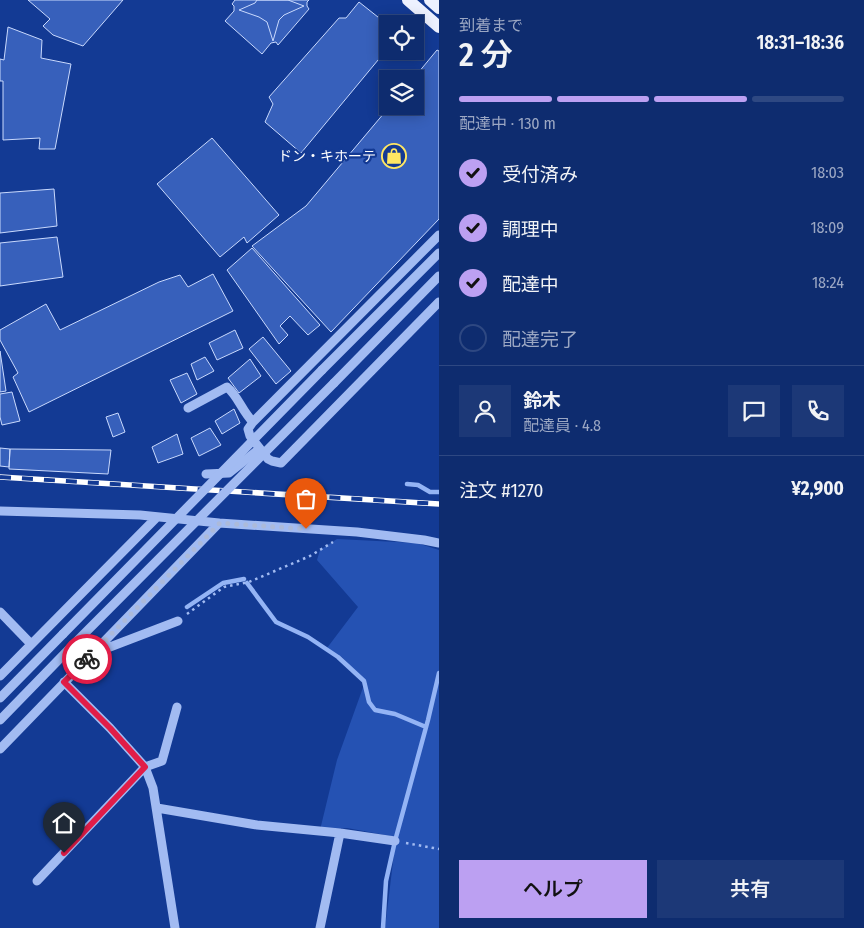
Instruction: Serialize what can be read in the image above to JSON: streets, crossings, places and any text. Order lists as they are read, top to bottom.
{
  "places": {
    "shop": ["ドン・キホーテ"]
  },
  "page": {
    "heading": ["2 分", "到着まで", "18:31–18:36"],
    "panel": [
      "鈴木",
      "配達員 · 4.8",
      "注文 #1270",
      "¥2,900"
    ],
    "bar": "配達中 · 130 m",
    "list": [
      ["受付済み", "18:03"],
      ["調理中", "18:09"],
      ["配達中", "18:24"],
      "配達完了"
    ],
    "buttons": ["ヘルプ", "共有"]
  }
}
